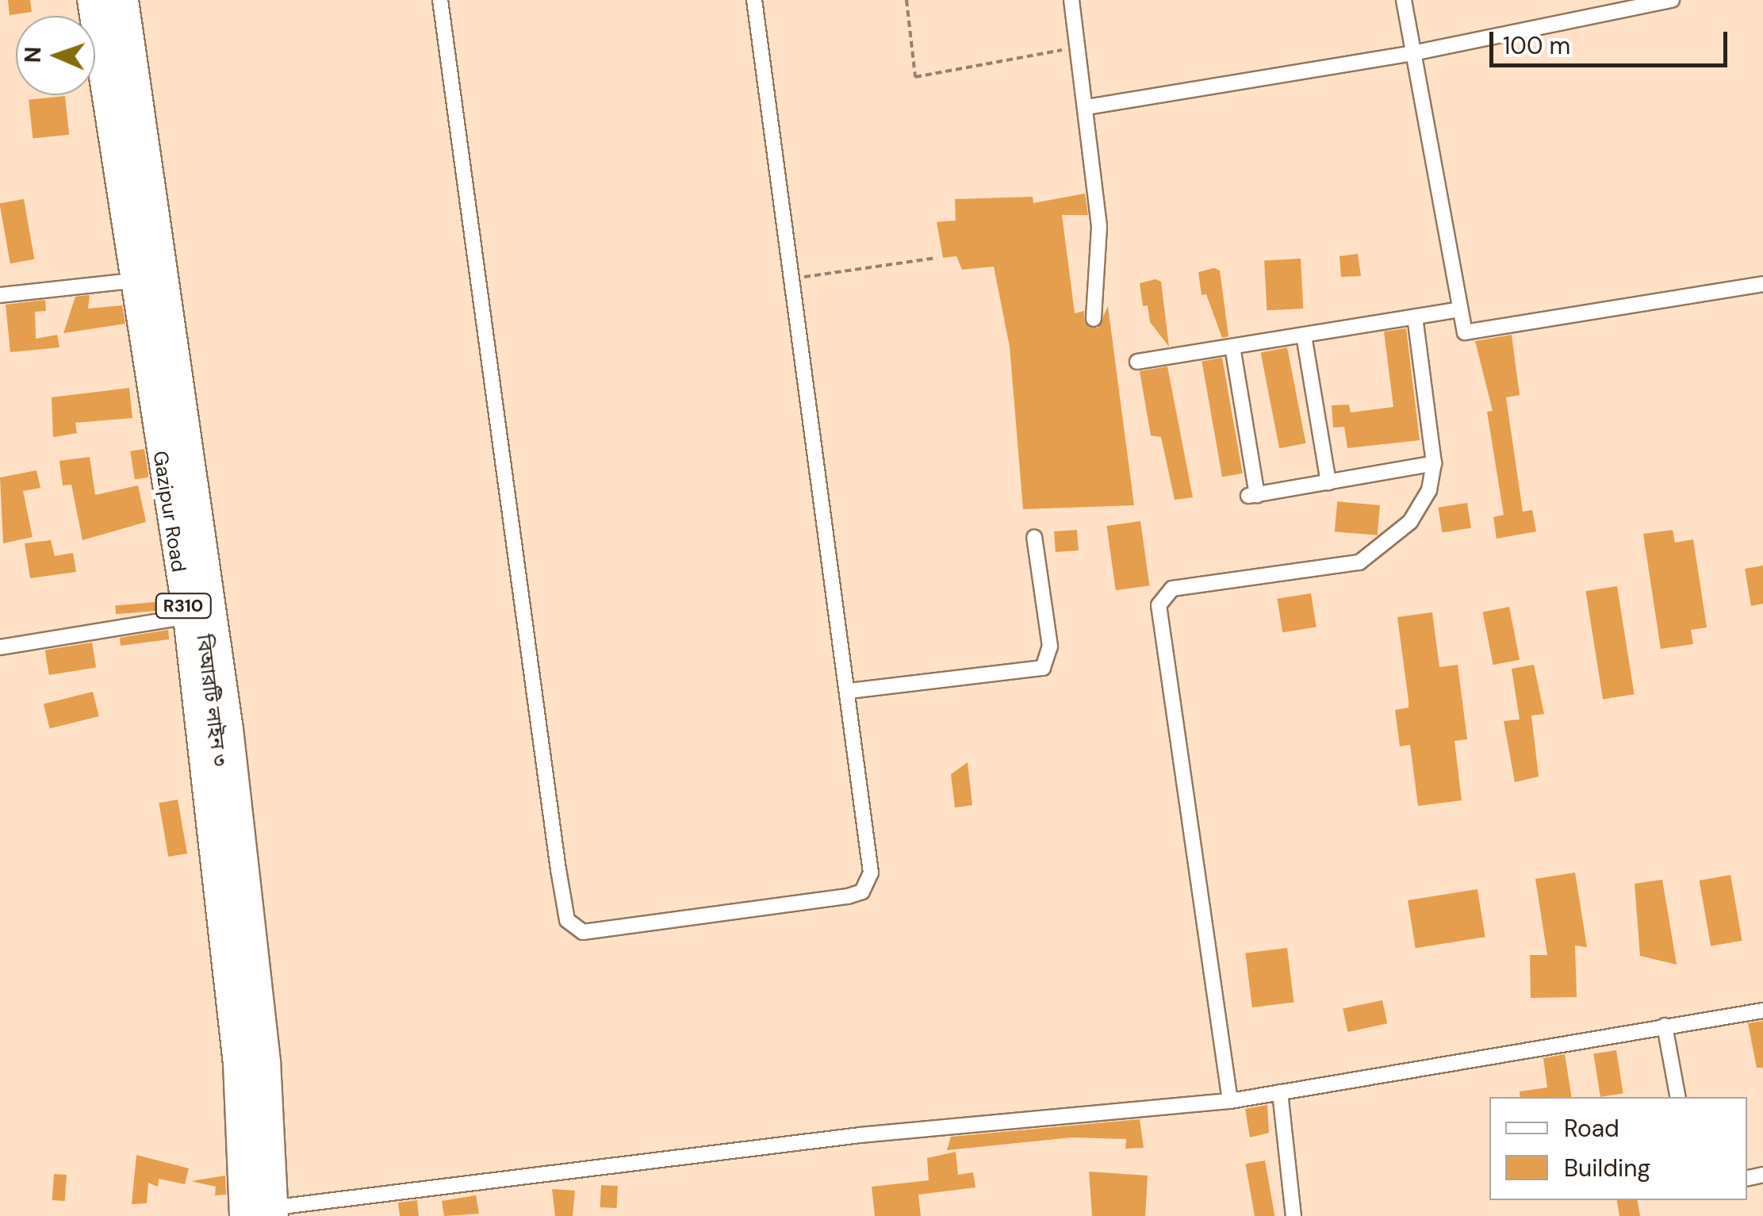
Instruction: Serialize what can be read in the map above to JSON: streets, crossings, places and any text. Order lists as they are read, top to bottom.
{
  "streets": {
    "main road": ["Gazipur Road", "R310", "বিআরটি লাইন ৩"]
  },
  "crossings": [
    ["Gazipur Road", "বিআরটি লাইন ৩"]
  ],
  "legend": ["Road", "Building"],
  "scale_bar": "100 m",
  "north": "left"
}
